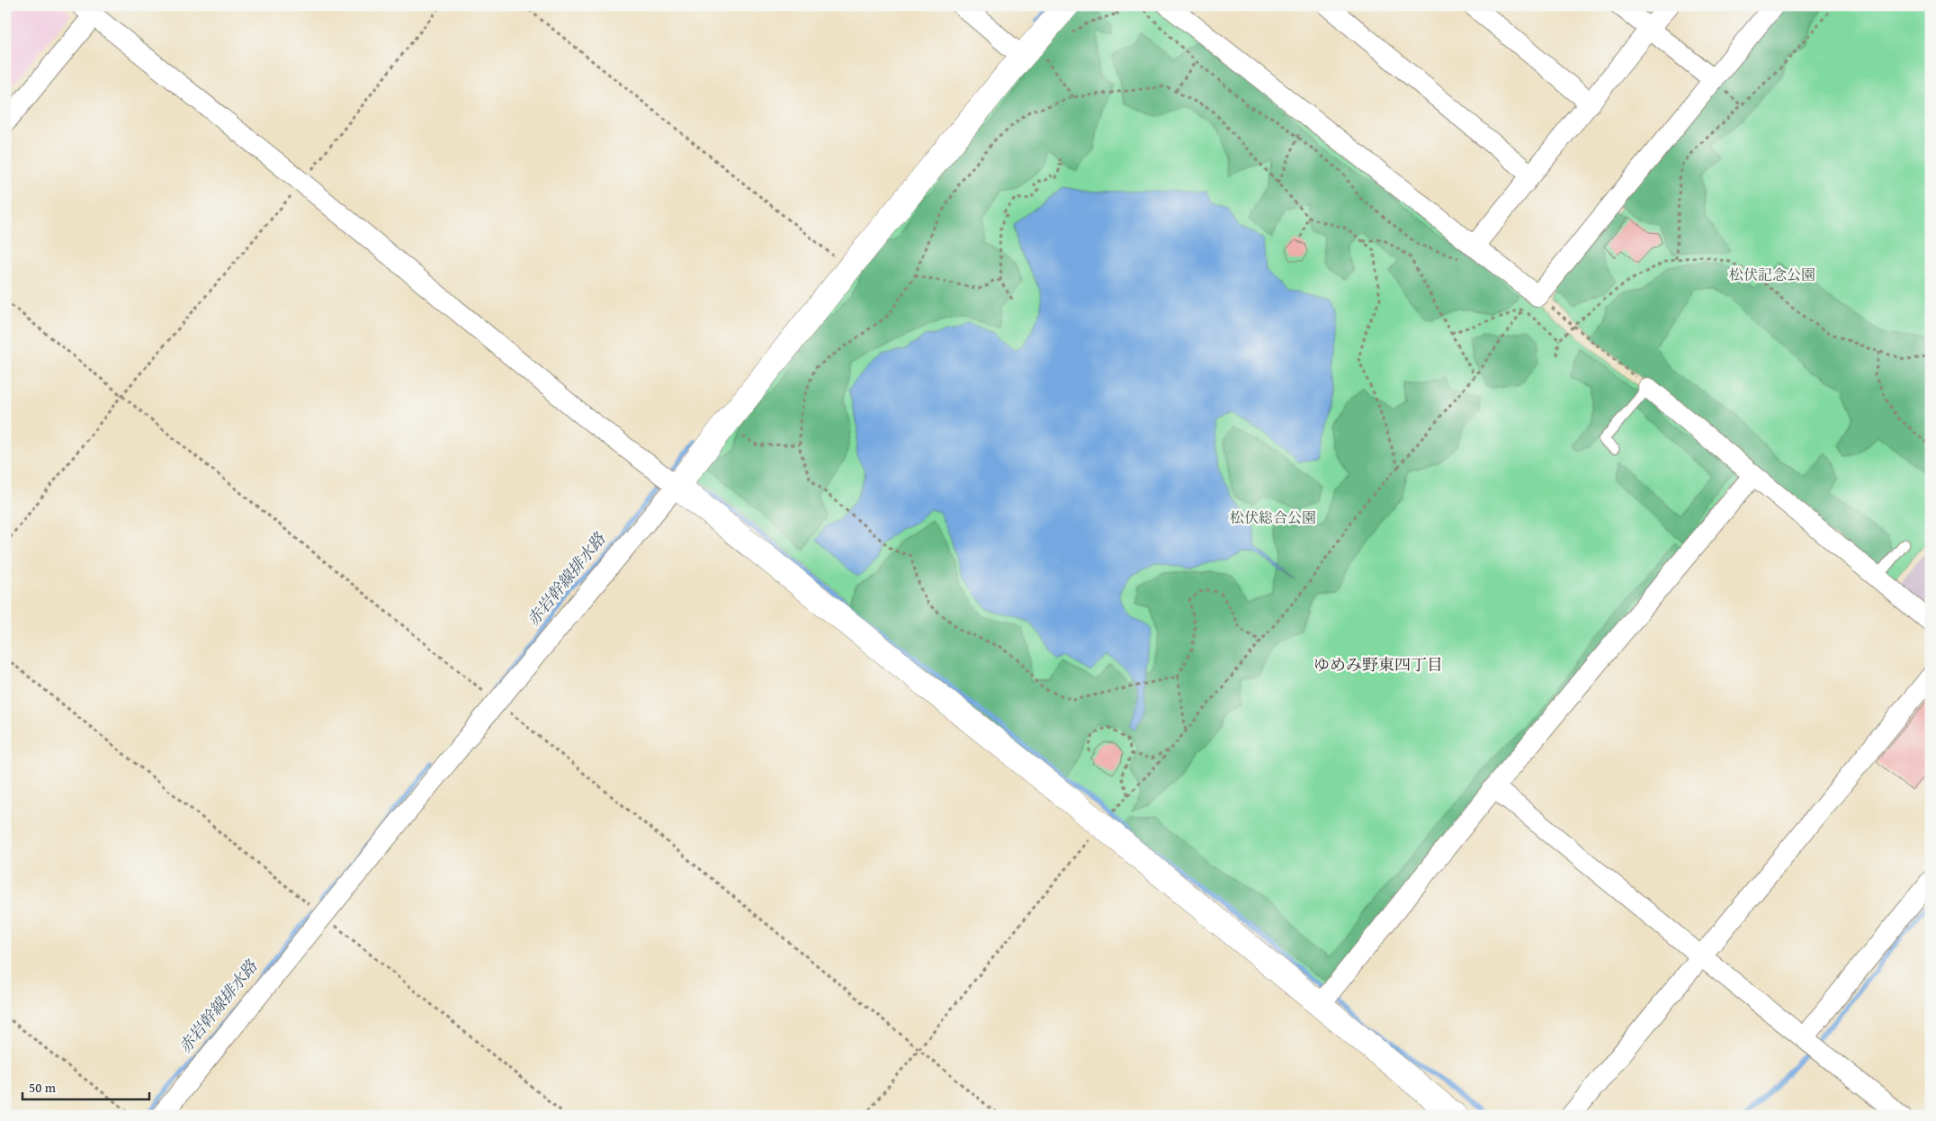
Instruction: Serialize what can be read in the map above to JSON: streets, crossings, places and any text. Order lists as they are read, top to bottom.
{
  "districts": ["ゆめみ野東四丁目"],
  "water": ["赤岩幹線排水路"],
  "parks": ["松伏記念公園", "松伏総合公園"],
  "scale_bar": "50 m"
}
